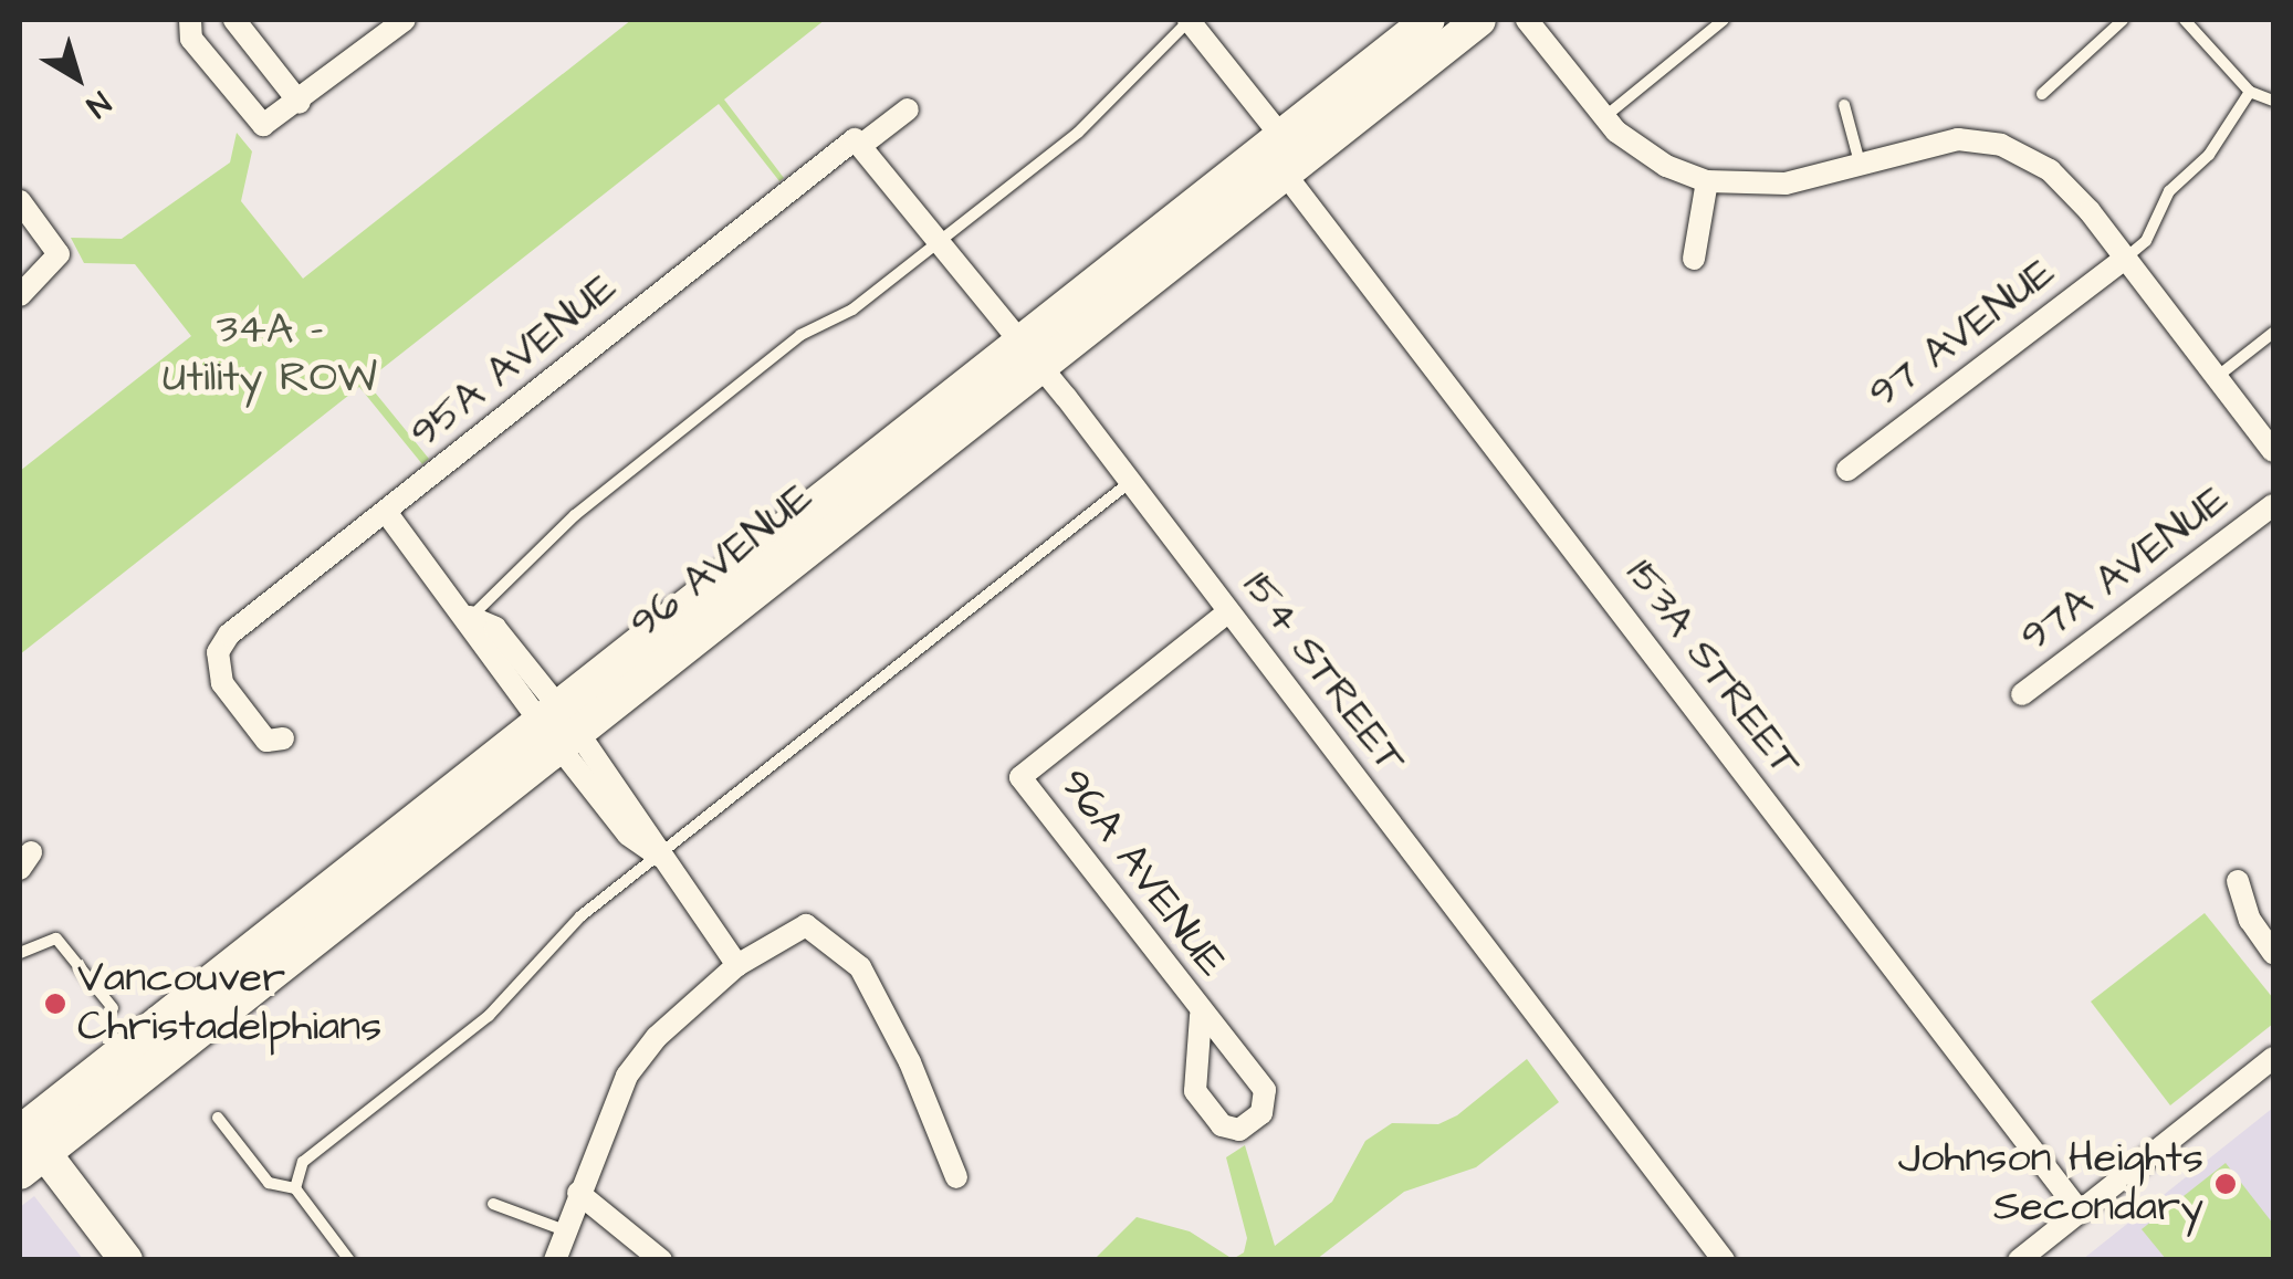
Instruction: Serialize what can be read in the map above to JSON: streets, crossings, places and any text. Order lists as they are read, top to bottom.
{
  "streets": {
    "main road": ["96 AVENUE"],
    "street": [
      "97 AVENUE",
      "95A AVENUE",
      "97A AVENUE",
      "153A STREET",
      "154 STREET",
      "96A AVENUE"
    ]
  },
  "crossings": [
    ["95A AVENUE", "154 STREET"],
    ["96 AVENUE", "153A STREET"],
    ["96 AVENUE", "154 STREET"],
    ["154 STREET", "96A AVENUE"]
  ],
  "parks": ["34A - Utility ROW"],
  "places": ["Vancouver Christadelphians", "Johnson Heights Secondary"],
  "north": "bottom right"
}
